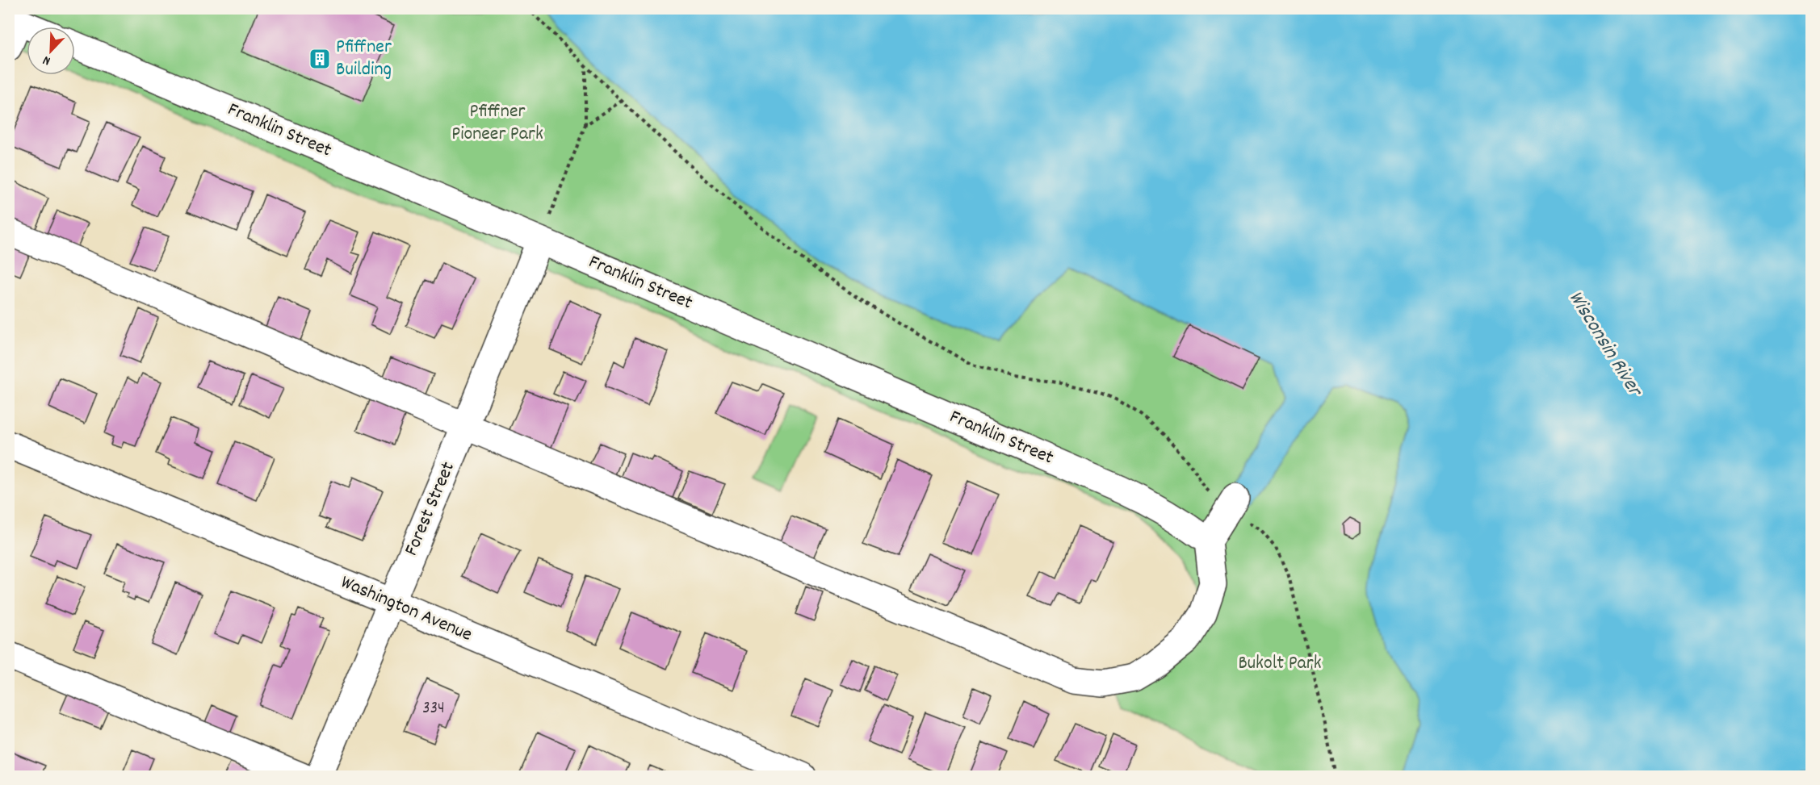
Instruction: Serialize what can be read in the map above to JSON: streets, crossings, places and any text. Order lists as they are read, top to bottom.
{
  "streets": {
    "street": ["Franklin Street", "Forest Street", "Washington Avenue"]
  },
  "crossings": [
    ["Franklin Street", "Forest Street"],
    ["Forest Street", "Washington Avenue"]
  ],
  "water": ["Wisconsin River"],
  "parks": ["Pfiffner Pioneer Park", "Bukolt Park"],
  "places": {
    "building": ["Pfiffner Building"]
  },
  "house_numbers": ["334"],
  "north": "bottom left"
}
